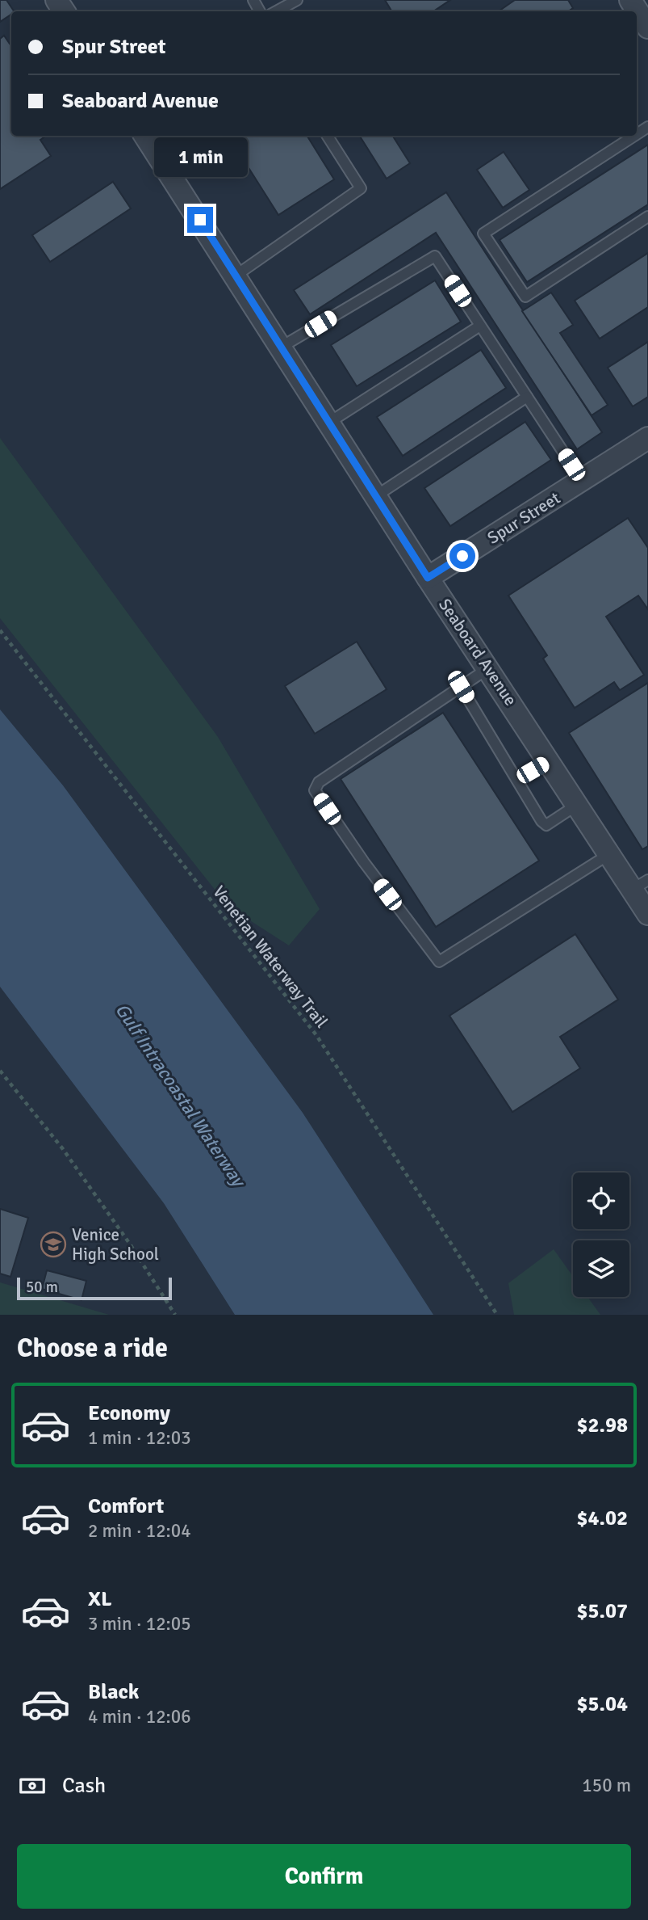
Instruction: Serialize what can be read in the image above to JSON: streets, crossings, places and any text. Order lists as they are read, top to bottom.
{
  "streets": {
    "street": ["Spur Street", "Seaboard Avenue"],
    "path": ["Venetian Waterway Trail"]
  },
  "crossings": [
    ["Spur Street", "Seaboard Avenue"]
  ],
  "water": ["Gulf Intracoastal Waterway"],
  "places": {
    "school or university": ["Venice High School"]
  },
  "scale_bar": "50 m",
  "page": {
    "banner": ["Spur Street", "Seaboard Avenue"],
    "bubble": "1 min",
    "scale": "50 m",
    "heading": "Choose a ride",
    "list": [
      {
        "name": "Economy",
        "note": "1 min · 12:03",
        "value": "$2.98"
      },
      {
        "name": "Comfort",
        "note": "2 min · 12:04",
        "value": "$4.02"
      },
      {
        "name": "XL",
        "note": "3 min · 12:05",
        "value": "$5.07"
      },
      {
        "name": "Black",
        "note": "4 min · 12:06",
        "value": "$5.04"
      }
    ],
    "pay": ["Cash", "150 m"],
    "buttons": "Confirm"
  }
}
